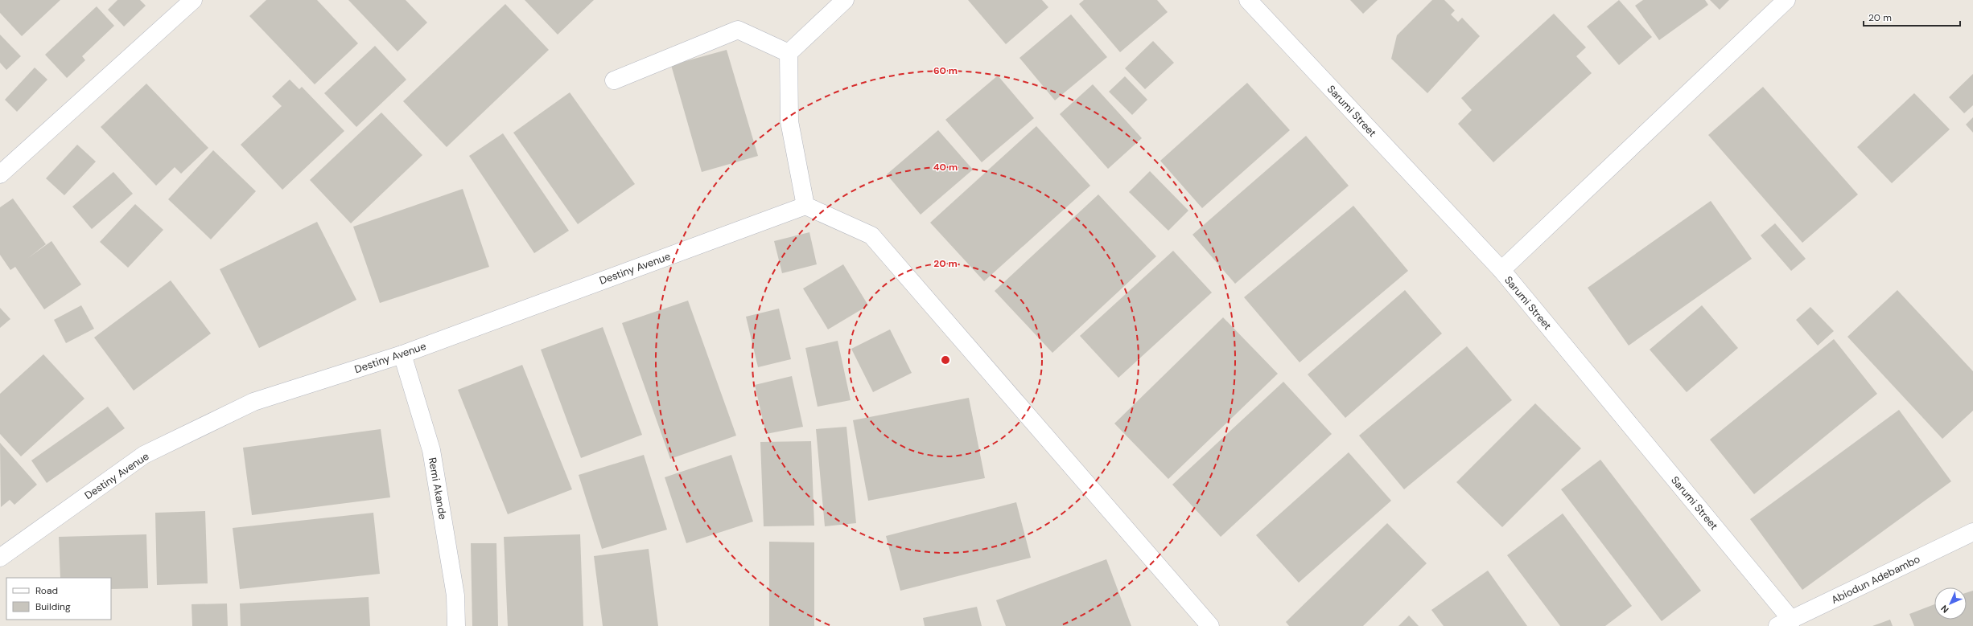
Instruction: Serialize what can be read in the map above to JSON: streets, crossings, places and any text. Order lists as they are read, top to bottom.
{
  "streets": {
    "street": [
      "Sarumi Street",
      "Destiny Avenue",
      "Remi Akande",
      "Abiodun Adebambo"
    ]
  },
  "crossings": [
    ["Sarumi Street", "Abiodun Adebambo"],
    ["Destiny Avenue", "Remi Akande"]
  ],
  "legend": ["Road", "Building"],
  "scale_bar": "20 m",
  "north": "bottom left",
  "rings": ["60 m", "40 m", "20 m"]
}
